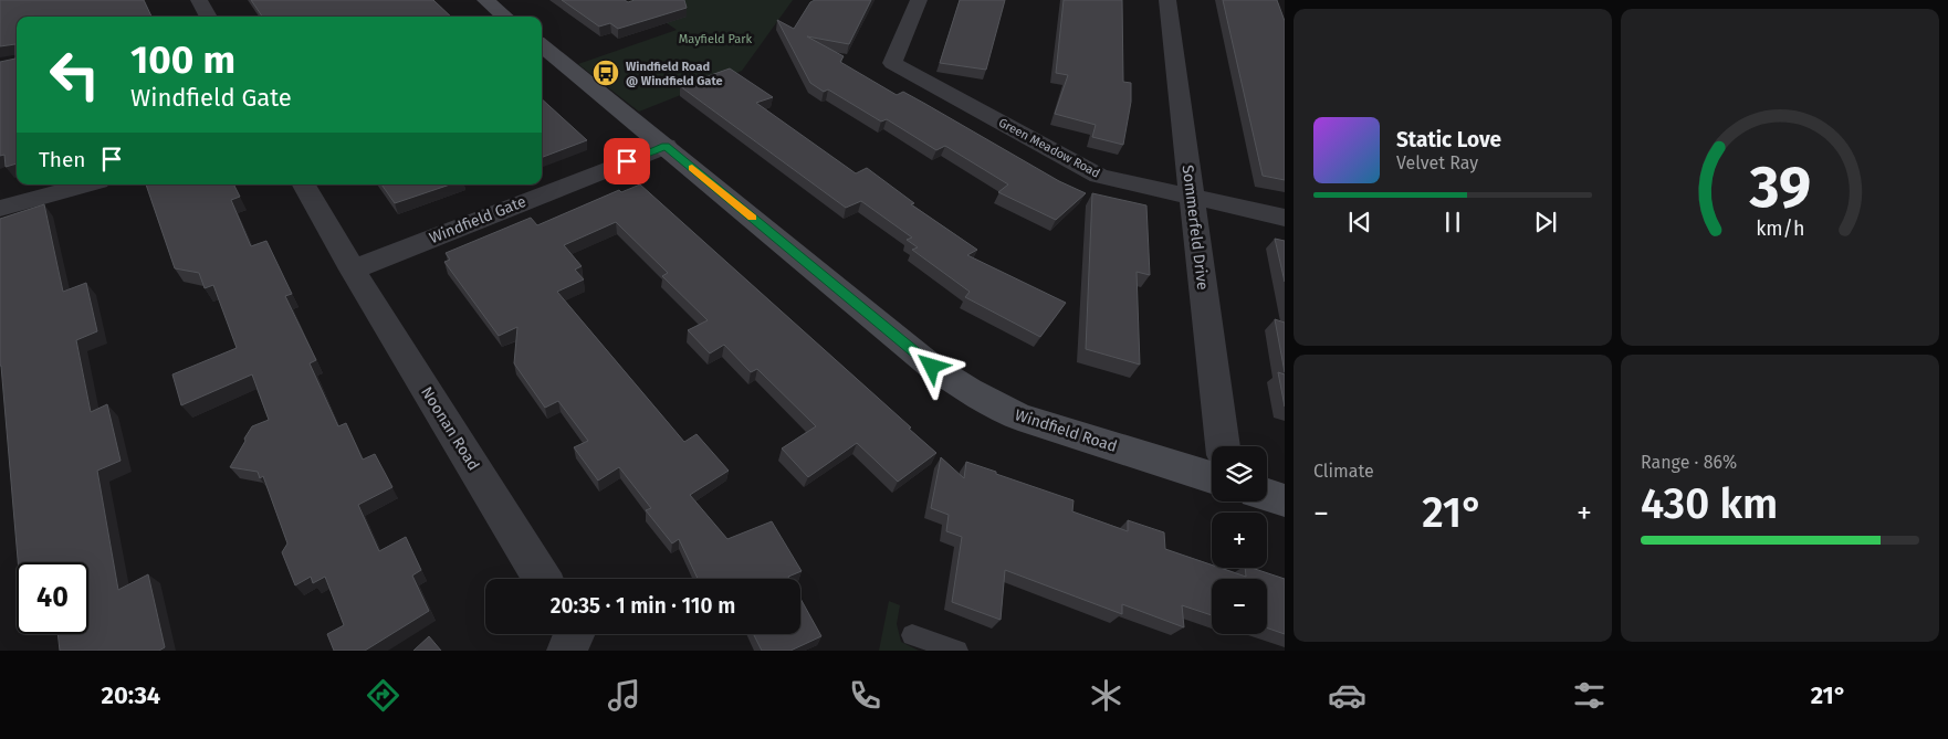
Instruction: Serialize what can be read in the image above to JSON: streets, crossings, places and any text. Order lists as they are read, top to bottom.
{
  "streets": {
    "street": [
      "Green Meadow Road",
      "Windfield Gate",
      "Sommerfeld Drive",
      "Noonan Road",
      "Windfield Road"
    ]
  },
  "crossings": [
    ["Green Meadow Road", "Sommerfeld Drive"],
    ["Windfield Gate", "Noonan Road"],
    ["Windfield Gate", "Windfield Road"]
  ],
  "parks": ["Mayfield Park"],
  "places": {
    "bus stop": ["Windfield Road @ Windfield Gate"]
  },
  "page": {
    "turn": ["100 m", "Windfield Gate"],
    "song": ["Static Love", "Velvet Ray"],
    "then": "Then",
    "tile": [
      "Climate",
      ["Range · 86%", "430 km"]
    ],
    "map_buttons": ["+", "−"],
    "heat": ["−", "21°", "+"],
    "limit": "40",
    "trip": "20:35 · 1 min · 110 m",
    "tabs": ["20:34", "21°"],
    "gauge": ["39", "km/h"]
  }
}
